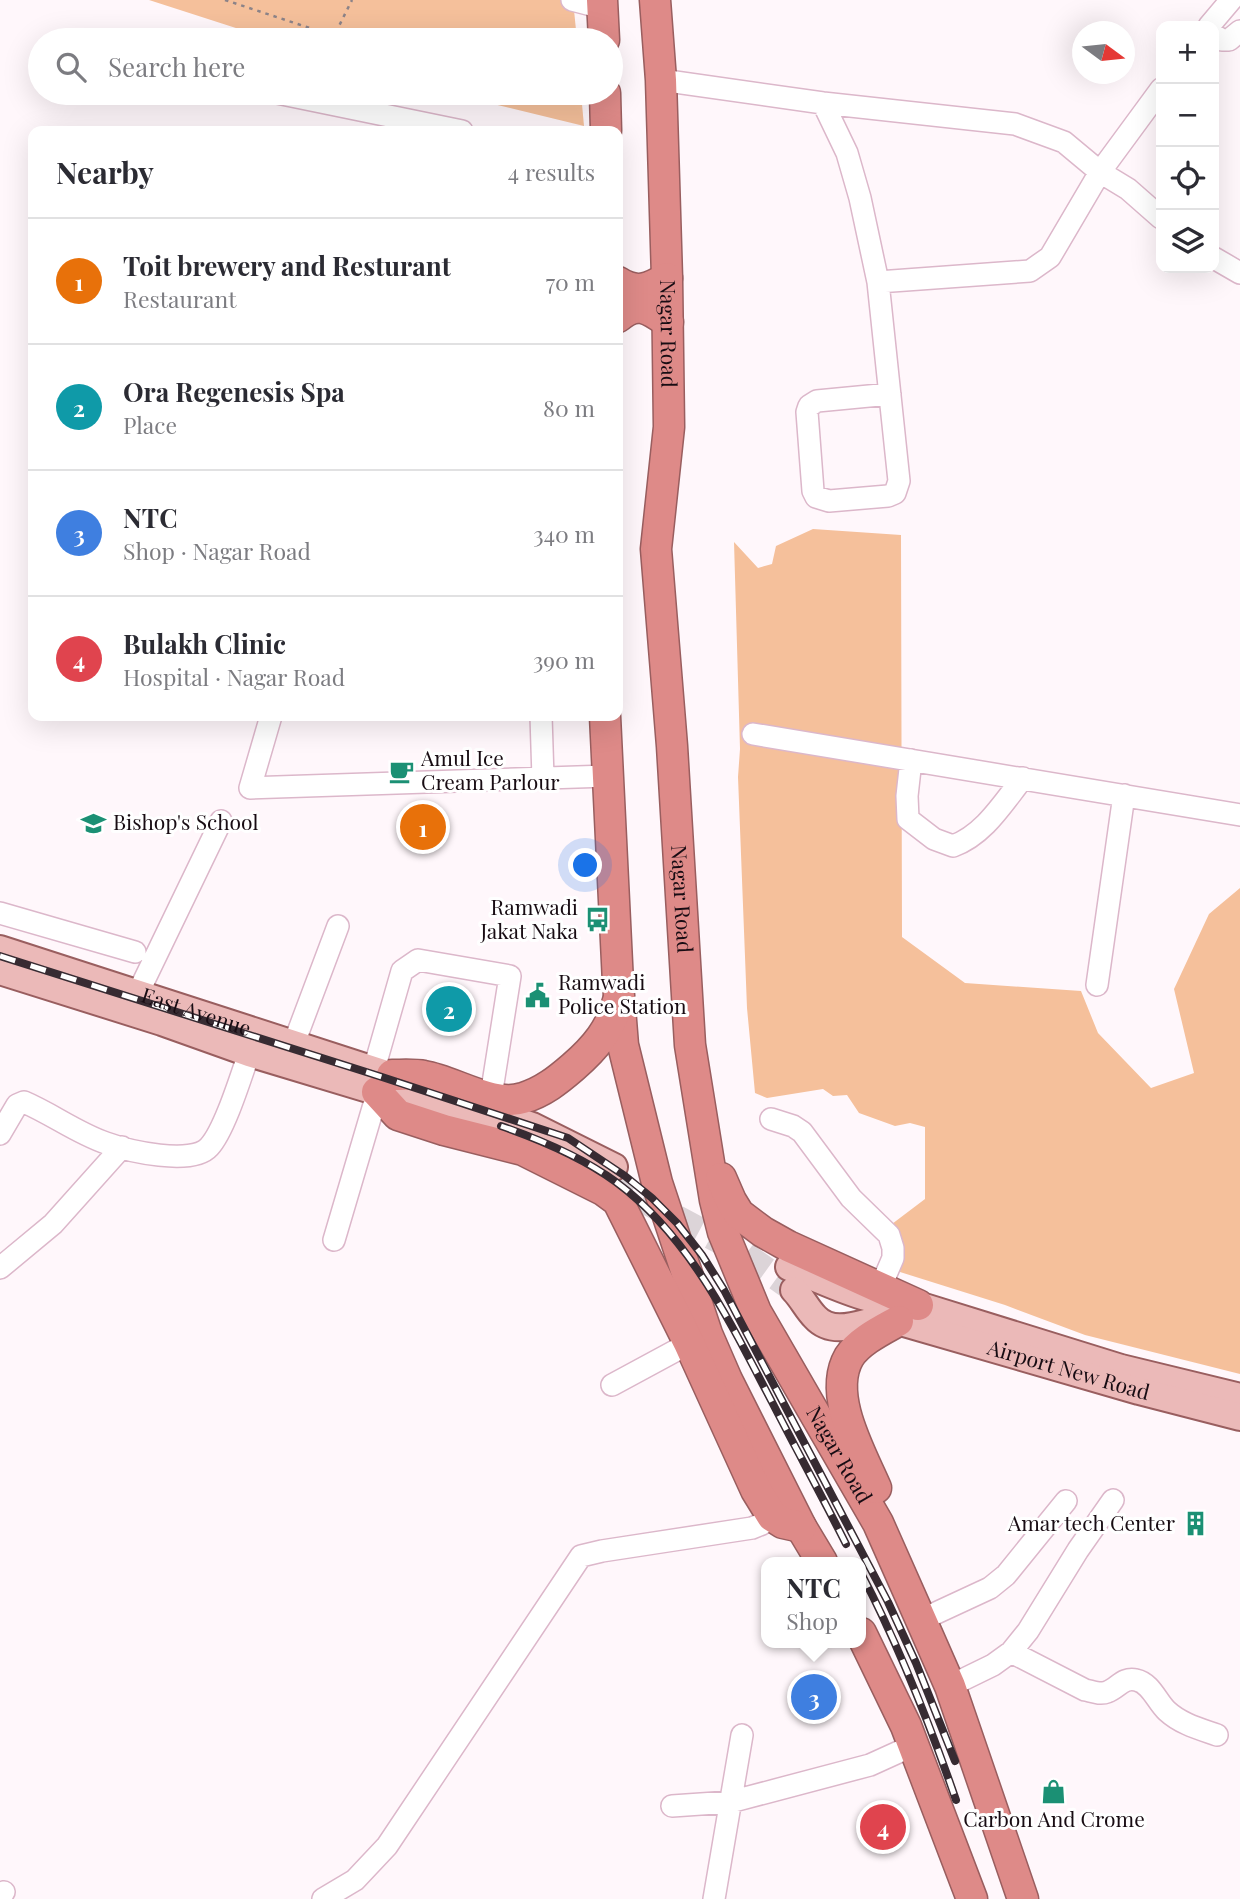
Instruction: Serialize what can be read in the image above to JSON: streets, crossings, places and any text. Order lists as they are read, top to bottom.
{
  "streets": {
    "highway": ["Nagar Road"],
    "main road": ["East Avenue", "Airport New Road"]
  },
  "places": {
    "cafe": ["Amul Ice Cream Parlour"],
    "school or university": ["Bishop's School"],
    "bus stop": ["Ramwadi Jakat Naka"],
    "public building": ["Ramwadi Police Station"],
    "building": ["Amar tech Center"],
    "shop": ["Carbon And Crome"]
  },
  "north": "right",
  "page": {
    "map_buttons": ["+", "−"],
    "search": "Search here",
    "heading": ["Nearby", "4 results"],
    "list": [
      {
        "mark": "1",
        "name": "Toit brewery and Resturant",
        "note": "Restaurant",
        "value": "70 m"
      },
      {
        "mark": "2",
        "name": "Ora Regenesis Spa",
        "note": "Place",
        "value": "80 m"
      },
      {
        "mark": "3",
        "name": "NTC",
        "note": "Shop · Nagar Road",
        "value": "340 m"
      },
      {
        "mark": "4",
        "name": "Bulakh Clinic",
        "note": "Hospital · Nagar Road",
        "value": "390 m"
      }
    ],
    "pins": [
      "1",
      "2",
      "3",
      "4"
    ],
    "popup": ["NTC", "Shop"]
  }
}
